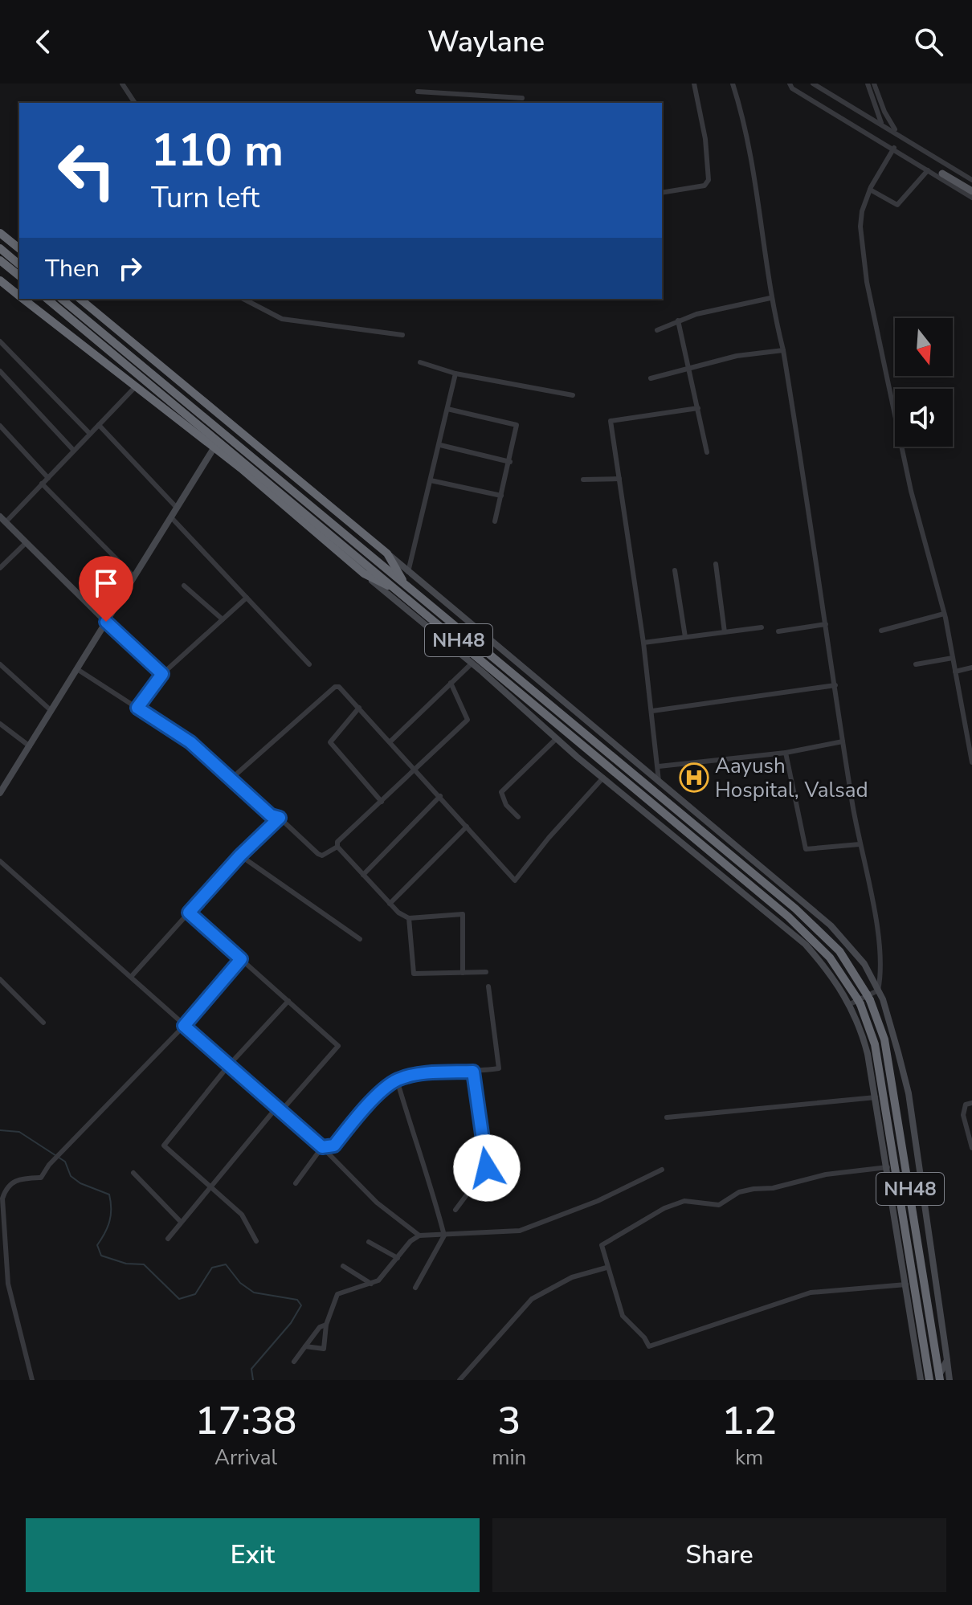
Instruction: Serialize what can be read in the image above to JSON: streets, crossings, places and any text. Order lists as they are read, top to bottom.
{
  "streets": {
    "highway": ["NH48"]
  },
  "places": {
    "hospital": ["Aayush Hospital, Valsad"]
  },
  "north": "bottom",
  "page": {
    "header": "Waylane",
    "turn": ["110 m", "Turn left"],
    "then": "Then",
    "eta": [
      "17:38",
      "Arrival",
      "3",
      "min",
      "1.2",
      "km"
    ],
    "buttons": ["Exit", "Share"]
  }
}
